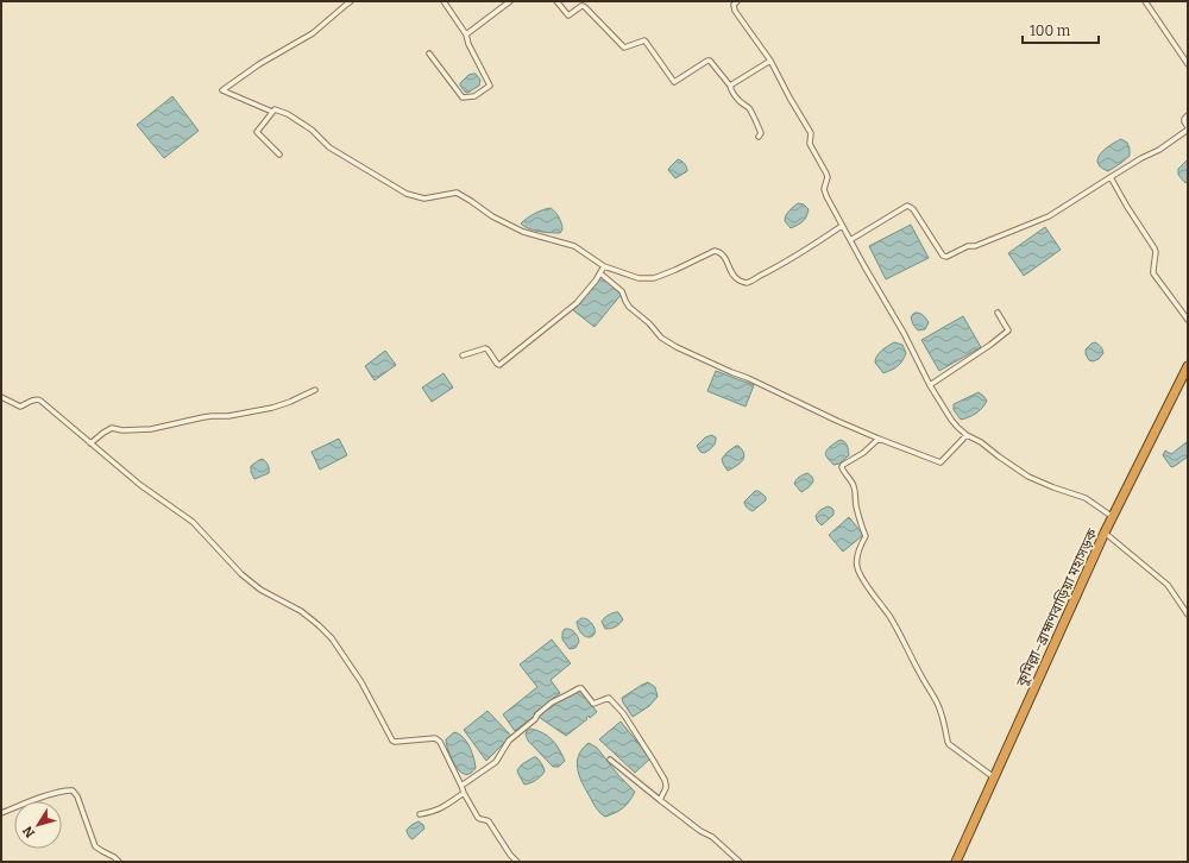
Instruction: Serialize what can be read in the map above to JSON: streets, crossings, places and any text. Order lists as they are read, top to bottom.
{
  "streets": {
    "highway": ["কুমিল্লা–ব্রাহ্মণবাড়িয়া মহাসড়ক"]
  },
  "scale_bar": "100 m",
  "north": "bottom left"
}
